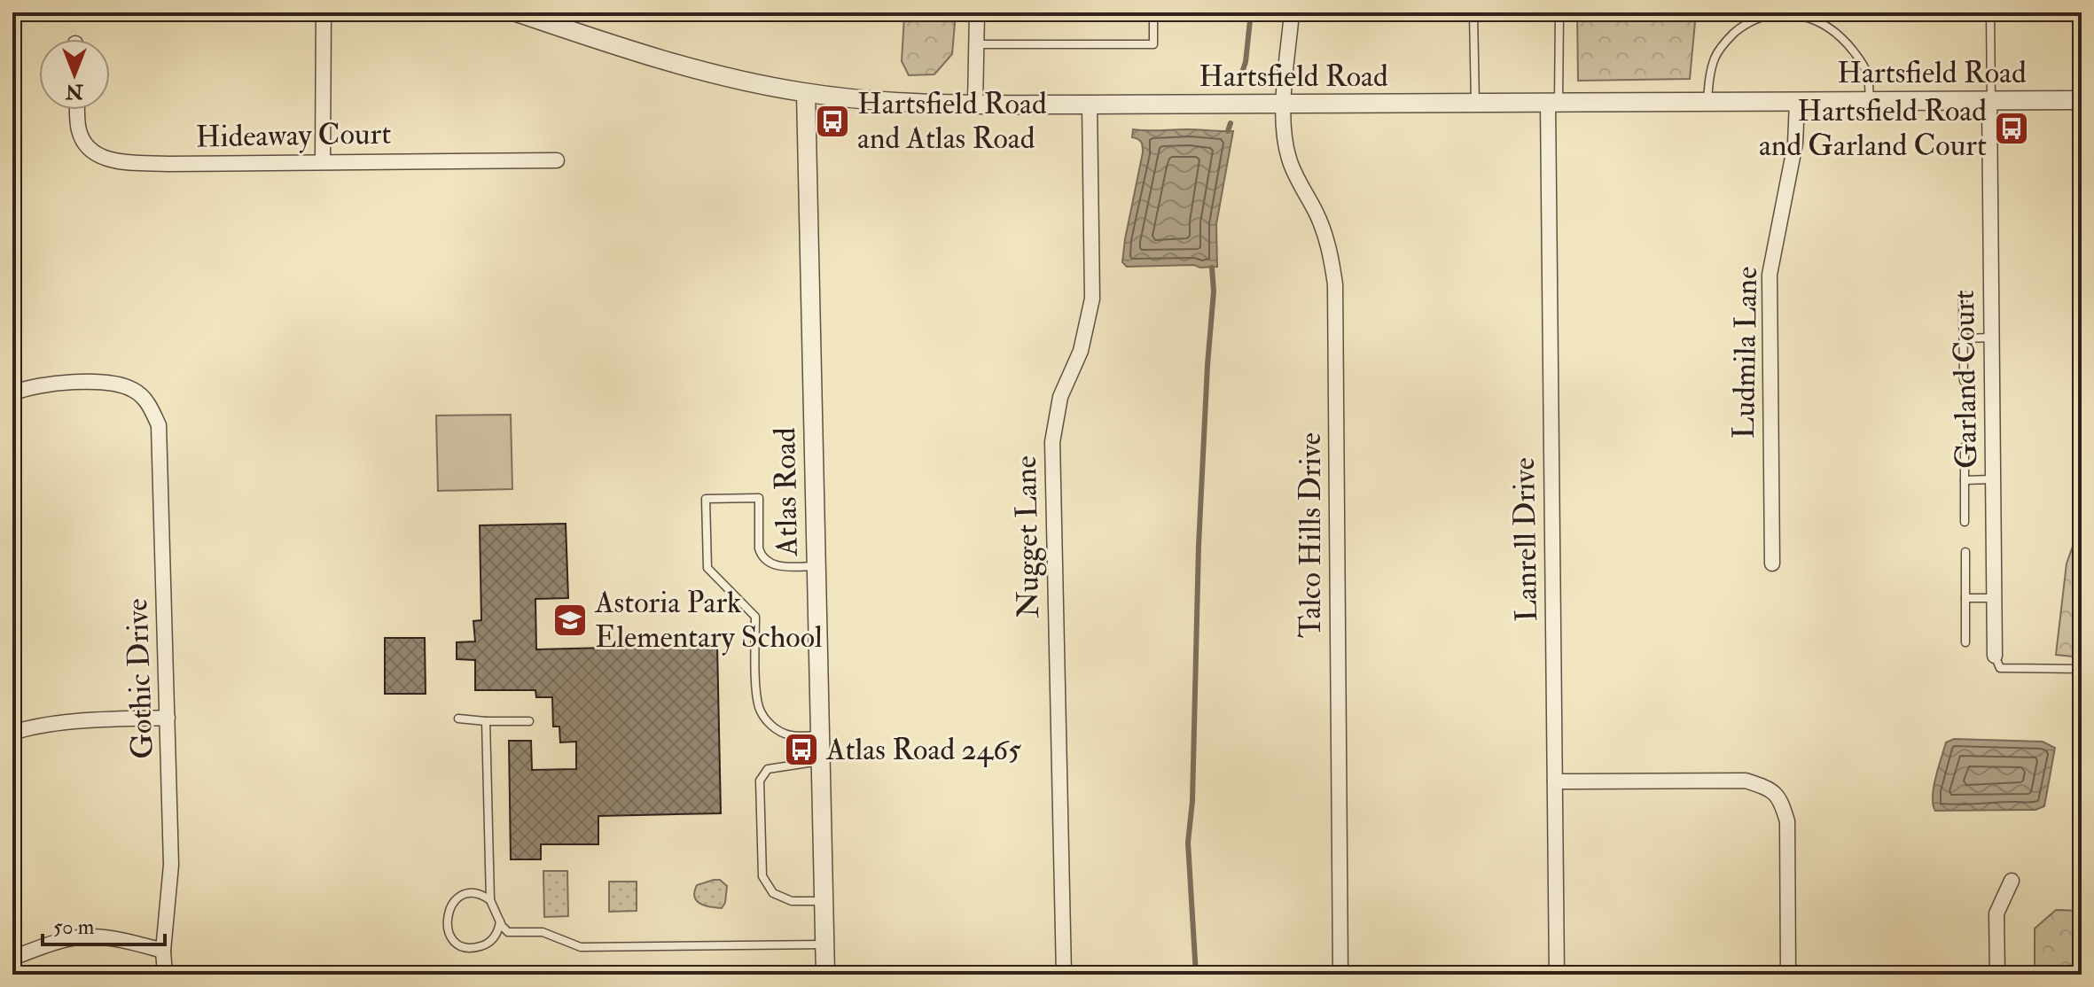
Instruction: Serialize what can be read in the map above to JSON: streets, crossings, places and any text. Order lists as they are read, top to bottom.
{
  "streets": {
    "street": [
      "Hartsfield Road",
      "Hideaway Court",
      "Ludmila Lane",
      "Garland Court",
      "Atlas Road",
      "Talco Hills Drive",
      "Nugget Lane",
      "Lanrell Drive",
      "Gothic Drive"
    ]
  },
  "crossings": [
    ["Hartsfield Road", "Ludmila Lane"],
    ["Hartsfield Road", "Garland Court"],
    ["Hartsfield Road", "Atlas Road"],
    ["Hartsfield Road", "Talco Hills Drive"],
    ["Hartsfield Road", "Nugget Lane"],
    ["Hartsfield Road", "Lanrell Drive"]
  ],
  "places": {
    "bus stop": ["Hartsfield Road and Atlas Road", "Hartsfield Road and Garland Court", "Atlas Road 2465"],
    "school or university": ["Astoria Park Elementary School"]
  },
  "scale_bar": "50 m",
  "north": "bottom"
}
